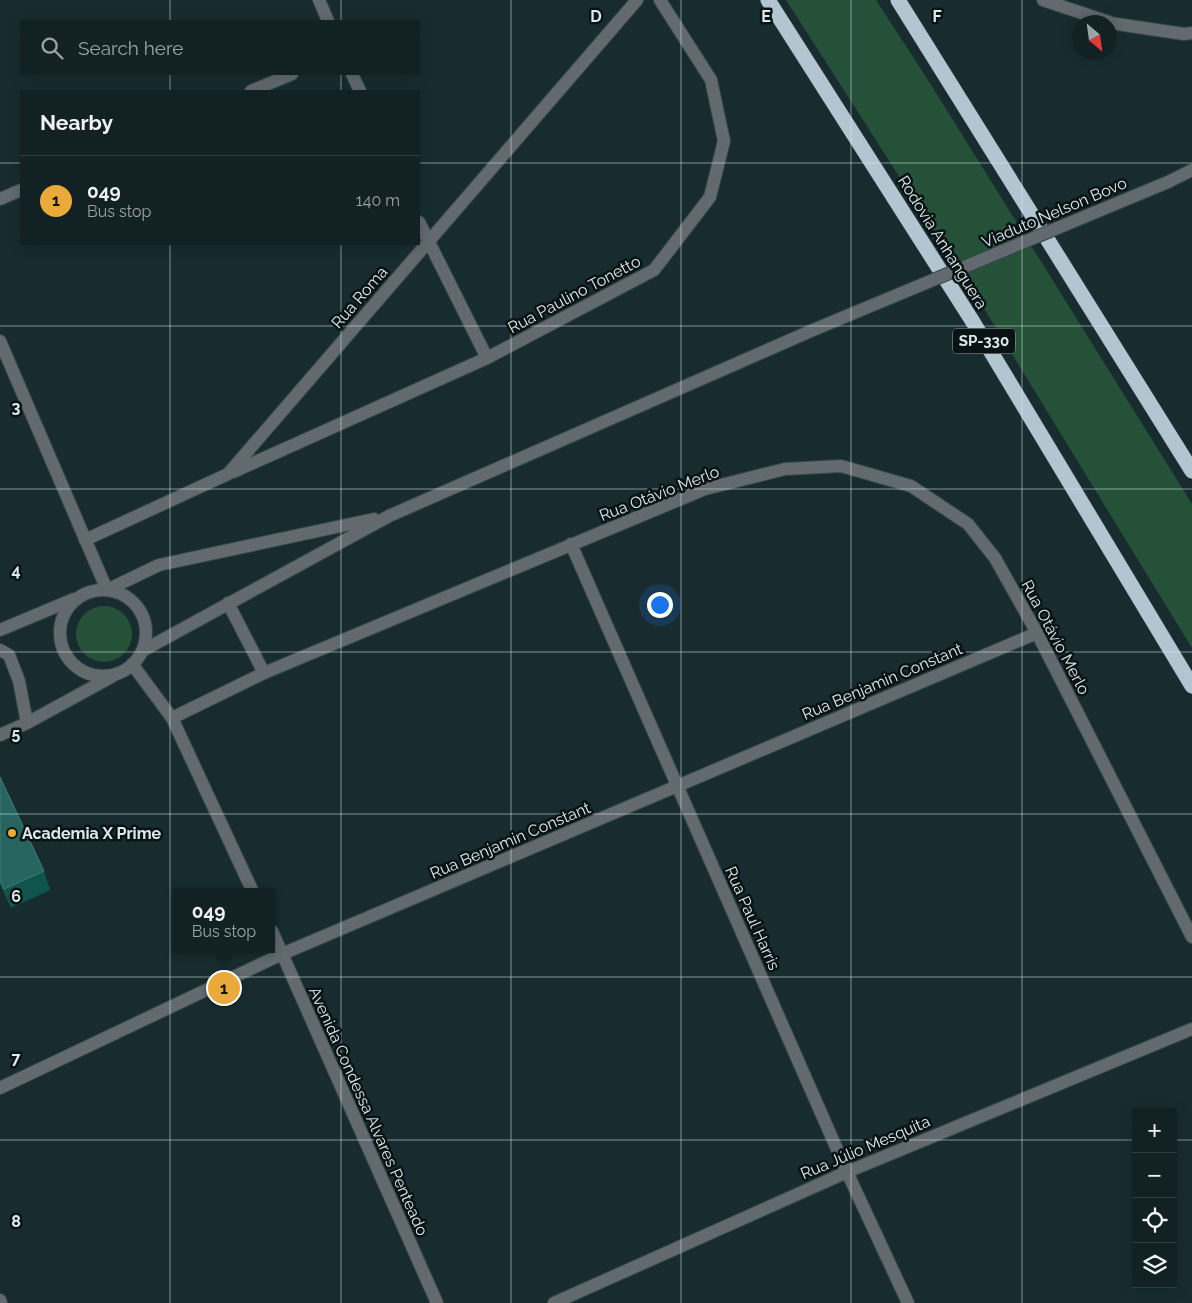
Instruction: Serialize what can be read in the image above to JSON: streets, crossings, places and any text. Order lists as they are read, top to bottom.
{
  "streets": {
    "highway": ["Rodovia Anhanguera", "SP-330"],
    "street": [
      "Viaduto Nelson Bovo",
      "Rua Paulino Tonetto",
      "Rua Roma",
      "Rua Otávio Merlo",
      "Rua Benjamin Constant",
      "Rua Paul Harris",
      "Avenida Condessa Alvares Penteado",
      "Rua Júlio Mesquita"
    ]
  },
  "crossings": [
    ["Rua Paulino Tonetto", "Rua Roma"],
    ["Rua Otávio Merlo", "Rua Benjamin Constant"],
    ["Rua Otávio Merlo", "Rua Paul Harris"],
    ["Rua Benjamin Constant", "Rua Paul Harris"],
    ["Rua Benjamin Constant", "Avenida Condessa Alvares Penteado"],
    ["Rua Paul Harris", "Rua Júlio Mesquita"]
  ],
  "places": ["Academia X Prime"],
  "north": "bottom right",
  "page": {
    "search": "Search here",
    "heading": "Nearby",
    "list": [
      {
        "mark": "1",
        "name": "049",
        "note": "Bus stop",
        "value": "140 m"
      }
    ],
    "popup": ["049", "Bus stop"],
    "pins": "1",
    "map_buttons": ["+", "−"]
  },
  "grid": {
    "columns": ["D", "E", "F"],
    "rows": [
      "3",
      "4",
      "5",
      "6",
      "7",
      "8"
    ]
  }
}
